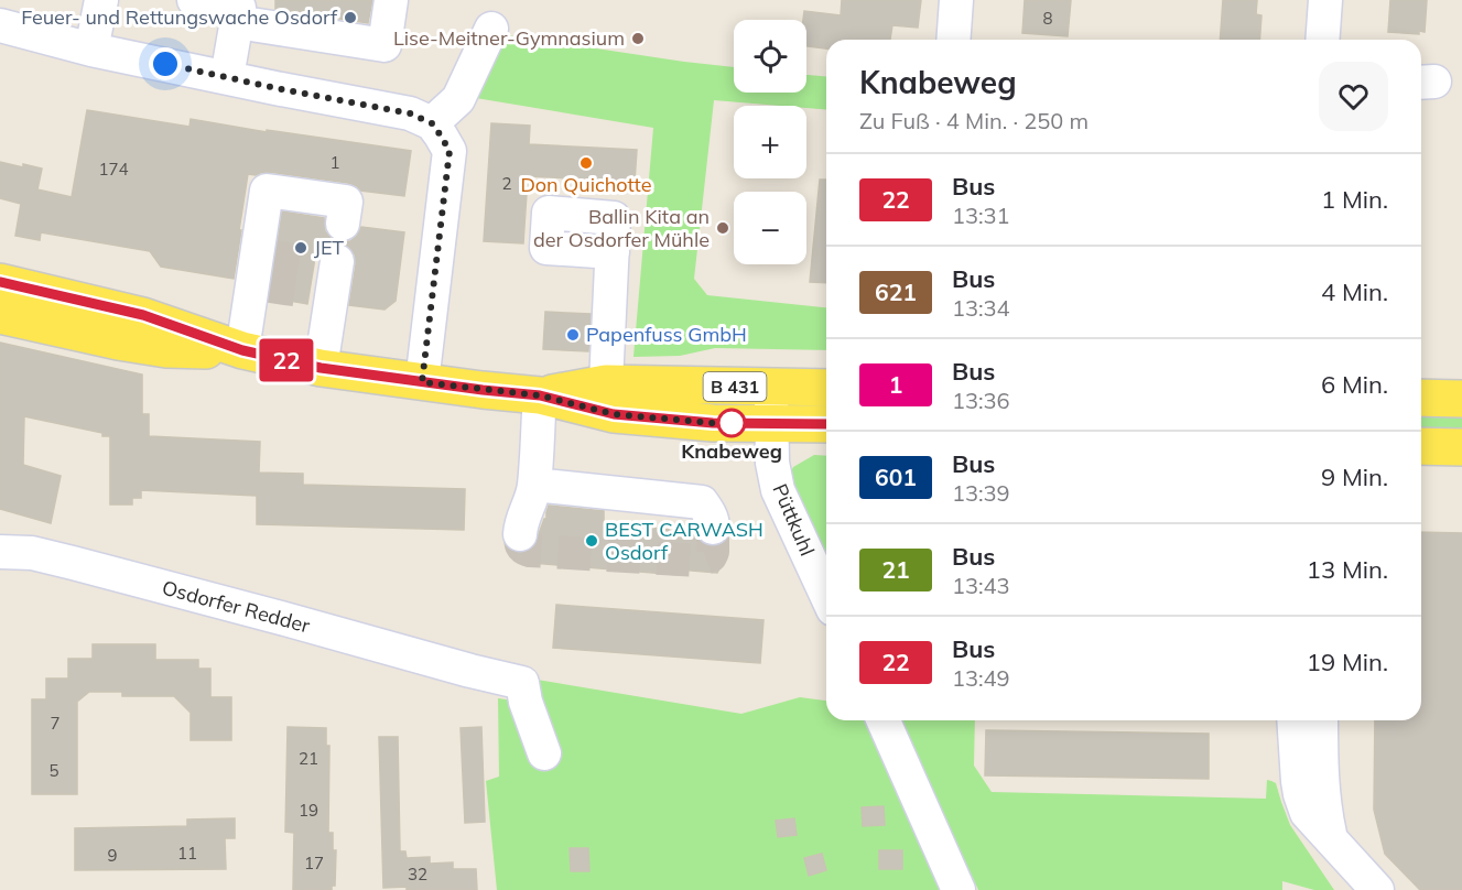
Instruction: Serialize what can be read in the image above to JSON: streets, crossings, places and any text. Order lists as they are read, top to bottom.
{
  "streets": {
    "main road": ["B 431"],
    "street": ["Püttkuhl", "Osdorfer Redder"]
  },
  "crossings": [
    ["B 431", "Püttkuhl"]
  ],
  "places": [
    "Feuer- und Rettungswache Osdorf",
    "Lise-Meitner-Gymnasium",
    "Don Quichotte",
    "Ballin Kita an der Osdorfer Mühle",
    "JET",
    "Papenfuss GmbH",
    "Knabeweg",
    "BEST CARWASH Osdorf"
  ],
  "lines": ["bus line 22"],
  "house_numbers": [
    "8",
    "1",
    "174",
    "2",
    "7",
    "21",
    "5",
    "19",
    "11",
    "9",
    "17",
    "32"
  ],
  "page": {
    "on_map": "22",
    "map_buttons": ["+", "−"],
    "heading": ["Knabeweg", "Zu Fuß · 4 Min. · 250 m"],
    "list": [
      {
        "mark": "22",
        "name": "Bus",
        "note": "13:31",
        "value": "1 Min."
      },
      {
        "mark": "621",
        "name": "Bus",
        "note": "13:34",
        "value": "4 Min."
      },
      {
        "mark": "1",
        "name": "Bus",
        "note": "13:36",
        "value": "6 Min."
      },
      {
        "mark": "601",
        "name": "Bus",
        "note": "13:39",
        "value": "9 Min."
      },
      {
        "mark": "21",
        "name": "Bus",
        "note": "13:43",
        "value": "13 Min."
      },
      {
        "mark": "22",
        "name": "Bus",
        "note": "13:49",
        "value": "19 Min."
      }
    ]
  }
}
